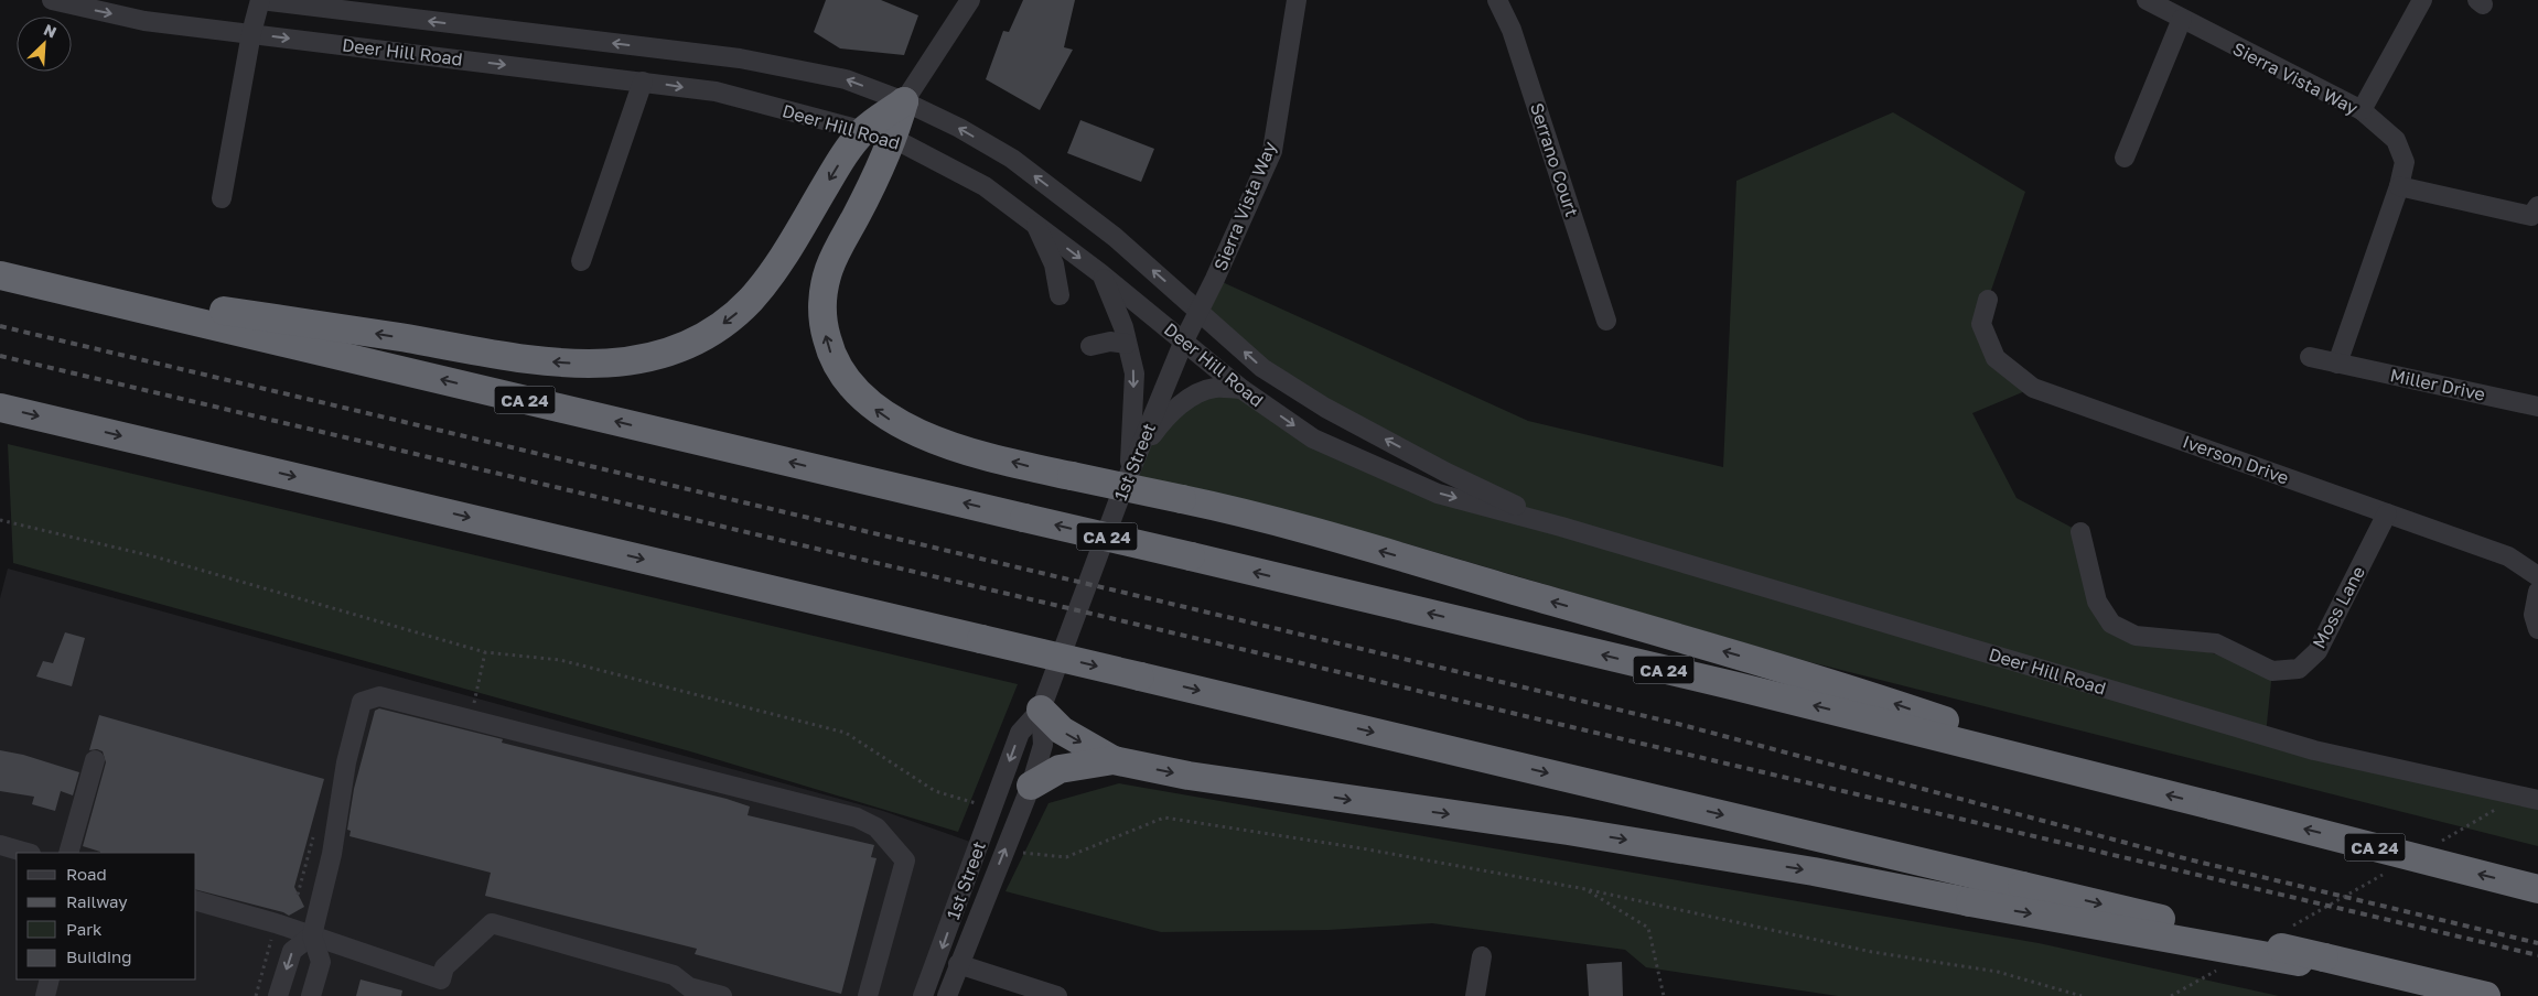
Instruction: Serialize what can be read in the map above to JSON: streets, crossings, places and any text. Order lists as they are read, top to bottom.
{
  "streets": {
    "highway": ["CA 24"],
    "street": [
      "Deer Hill Road",
      "Sierra Vista Way",
      "Serrano Court",
      "Miller Drive",
      "Iverson Drive",
      "1st Street",
      "Moss Lane"
    ]
  },
  "crossings": [
    ["Deer Hill Road", "Sierra Vista Way"],
    ["Deer Hill Road", "1st Street"],
    ["Sierra Vista Way", "1st Street"],
    ["Iverson Drive", "Moss Lane"]
  ],
  "legend": [
    "Road",
    "Railway",
    "Park",
    "Building"
  ],
  "north": "top right"
}
